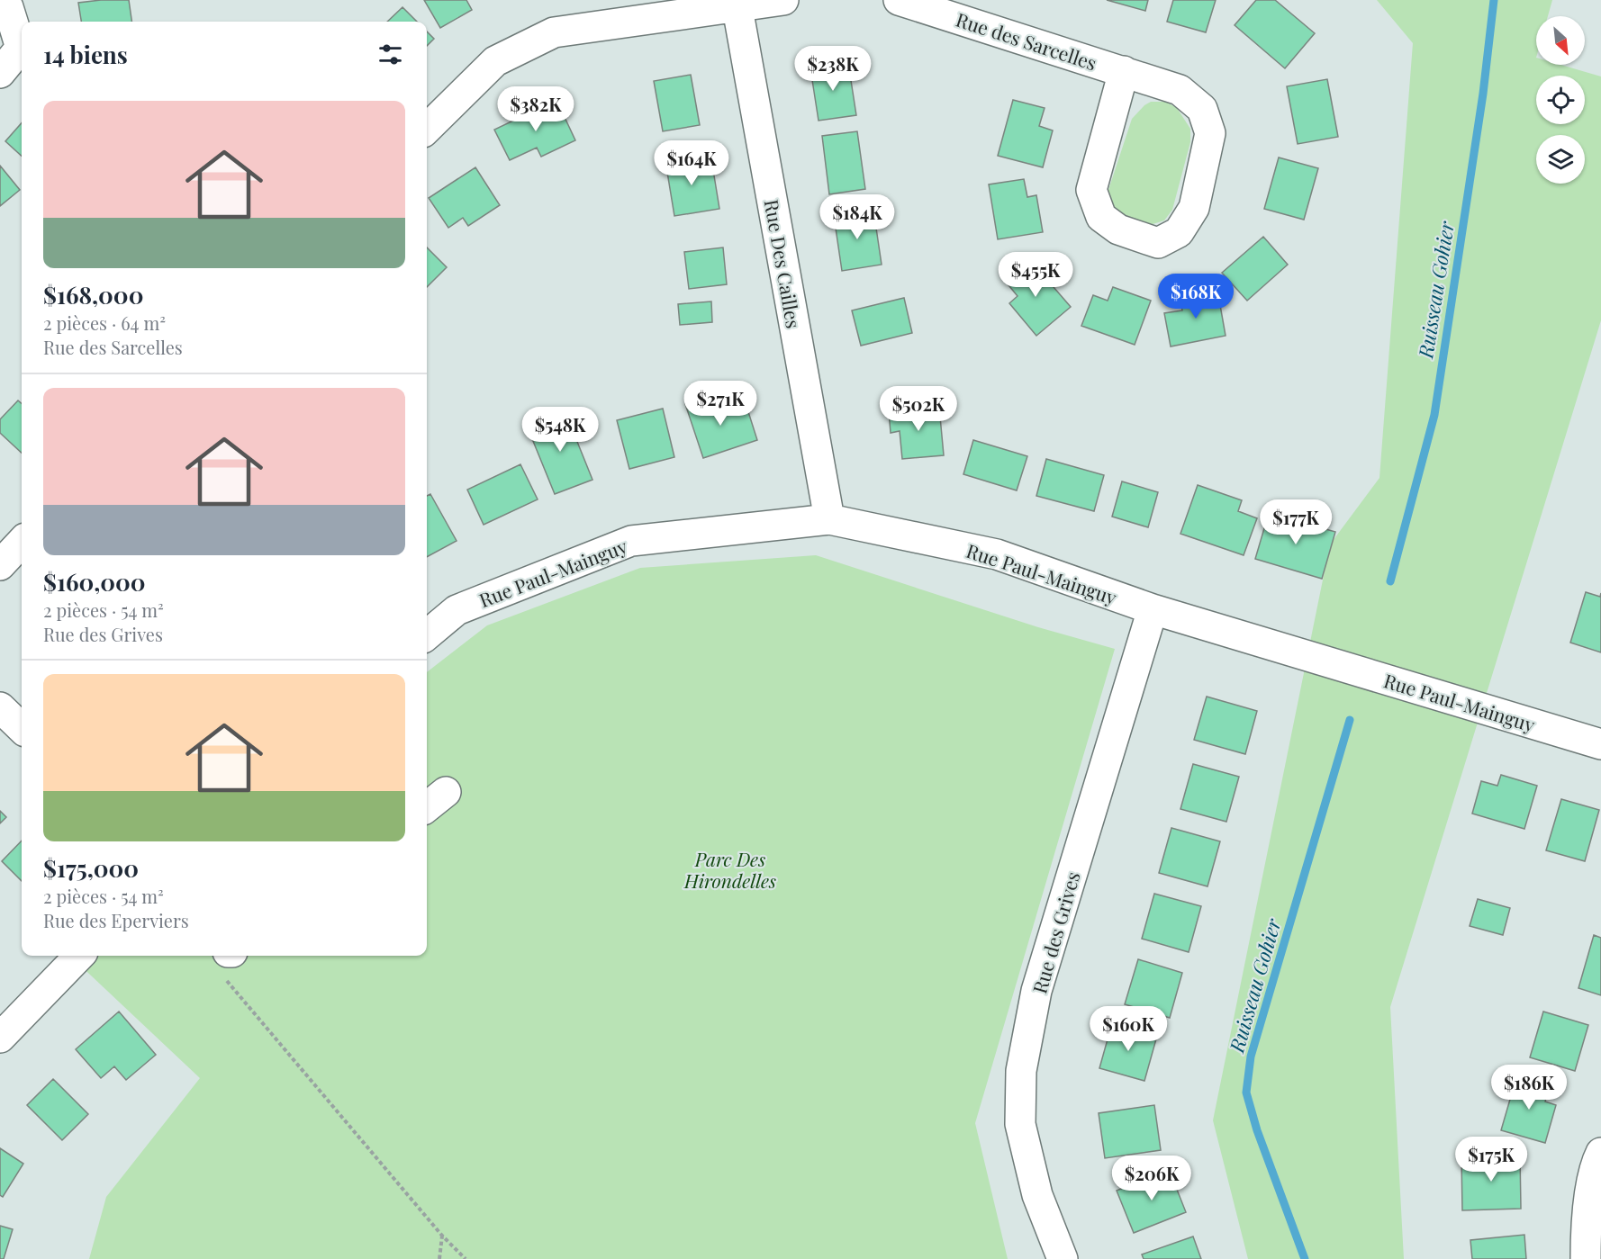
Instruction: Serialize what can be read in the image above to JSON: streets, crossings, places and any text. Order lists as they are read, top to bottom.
{
  "streets": {
    "street": [
      "Rue des Sarcelles",
      "Rue Des Cailles",
      "Rue Paul-Mainguy",
      "Rue des Grives"
    ]
  },
  "crossings": [
    ["Rue Des Cailles", "Rue Paul-Mainguy"],
    ["Rue Paul-Mainguy", "Rue des Grives"]
  ],
  "water": ["Ruisseau Gohier"],
  "parks": ["Parc Des Hirondelles"],
  "north": "bottom right",
  "page": {
    "heading": "14 biens",
    "price": [
      "$238K",
      "$382K",
      "$164K",
      "$184K",
      "$455K",
      "$168K",
      "$271K",
      "$502K",
      "$548K",
      "$177K",
      "$160K",
      "$186K",
      "$175K",
      "$206K"
    ],
    "list": [
      {
        "name": "$168,000",
        "note": "2 pièces · 64 m² · Rue des Sarcelles"
      },
      {
        "name": "$160,000",
        "note": "2 pièces · 54 m² · Rue des Grives"
      },
      {
        "name": "$175,000",
        "note": "2 pièces · 54 m² · Rue des Eperviers"
      }
    ]
  }
}
